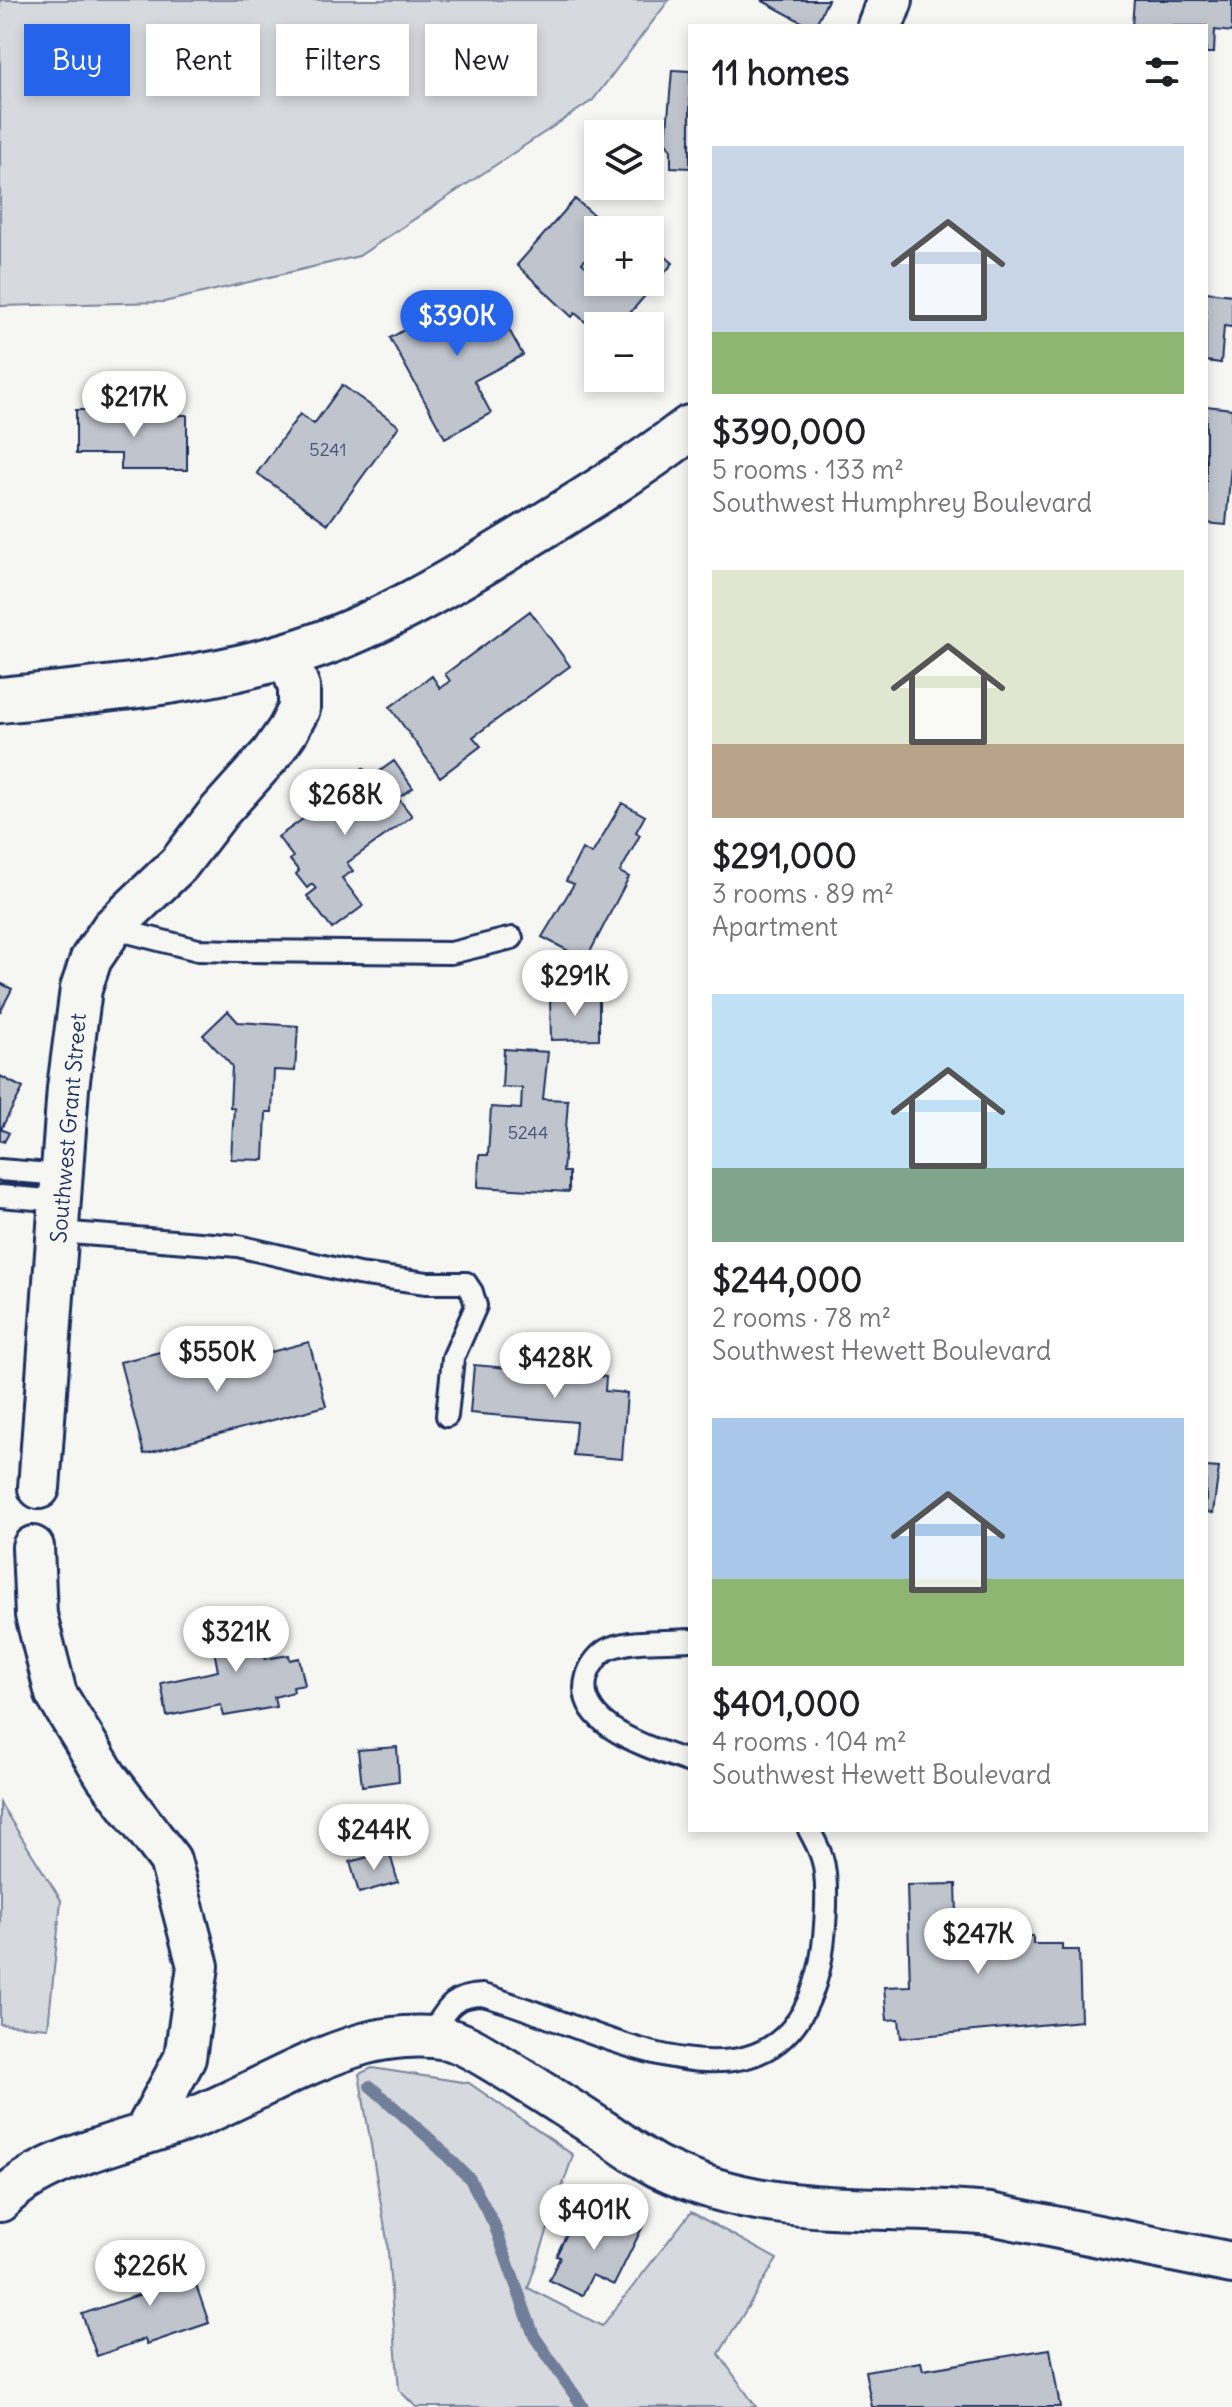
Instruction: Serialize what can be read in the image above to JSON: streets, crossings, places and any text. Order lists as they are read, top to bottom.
{
  "streets": {
    "street": ["Southwest Grant Street"]
  },
  "house_numbers": ["5241", "5244"],
  "page": {
    "chip": [
      "Buy",
      "Rent",
      "Filters",
      "New"
    ],
    "heading": "11 homes",
    "map_buttons": ["+", "−"],
    "list": [
      {
        "name": "$390,000",
        "note": "5 rooms · 133 m² · Southwest Humphrey Boulevard"
      },
      {
        "name": "$291,000",
        "note": "3 rooms · 89 m² · Apartment"
      },
      {
        "name": "$244,000",
        "note": "2 rooms · 78 m² · Southwest Hewett Boulevard"
      },
      {
        "name": "$401,000",
        "note": "4 rooms · 104 m² · Southwest Hewett Boulevard"
      }
    ],
    "price": [
      "$390K",
      "$217K",
      "$268K",
      "$291K",
      "$550K",
      "$428K",
      "$321K",
      "$244K",
      "$247K",
      "$401K",
      "$226K"
    ]
  }
}
